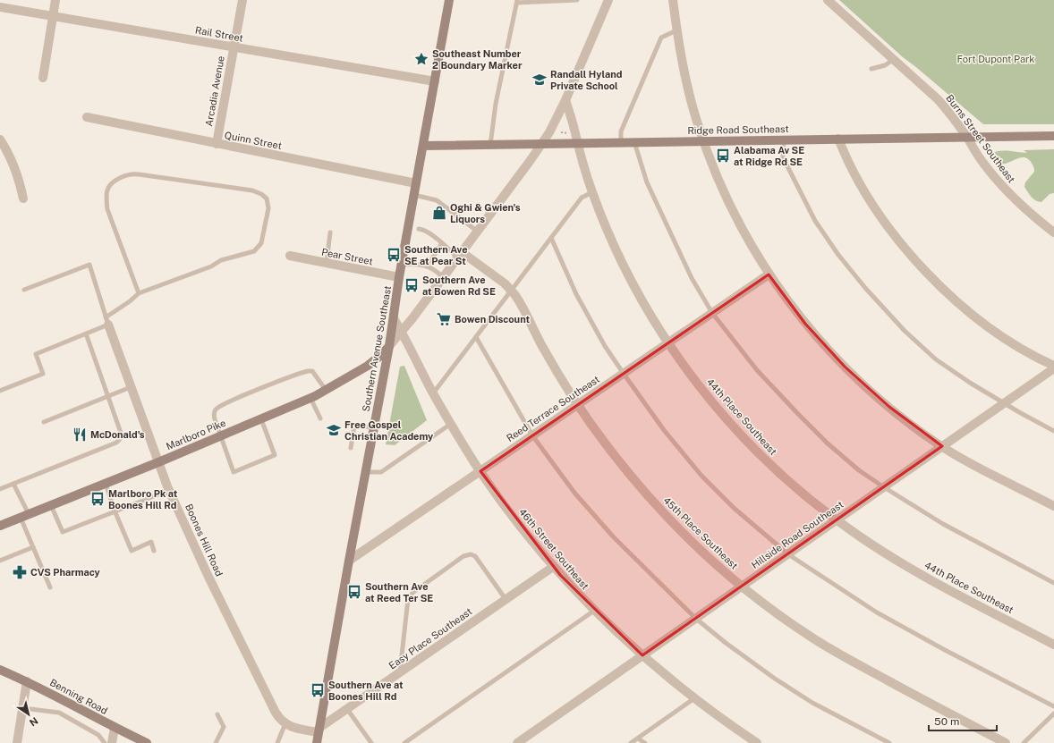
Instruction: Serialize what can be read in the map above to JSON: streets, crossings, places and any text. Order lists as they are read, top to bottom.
{
  "streets": {
    "main road": [
      "Ridge Road Southeast",
      "Southern Avenue Southeast",
      "Marlboro Pike",
      "Benning Road"
    ],
    "street": [
      "Rail Street",
      "Arcadia Avenue",
      "Burns Street Southeast",
      "Quinn Street",
      "Pear Street",
      "Reed Terrace Southeast",
      "44th Place Southeast",
      "45th Place Southeast",
      "Hillside Road Southeast",
      "Boones Hill Road",
      "46th Street Southeast",
      "Easy Place Southeast"
    ]
  },
  "crossings": [
    ["Rail Street", "Arcadia Avenue"],
    ["Rail Street", "Southern Avenue Southeast"],
    ["Arcadia Avenue", "Quinn Street"],
    ["Ridge Road Southeast", "Burns Street Southeast"],
    ["Ridge Road Southeast", "Southern Avenue Southeast"],
    ["Ridge Road Southeast", "44th Place Southeast"],
    ["Quinn Street", "Southern Avenue Southeast"],
    ["Pear Street", "Southern Avenue Southeast"],
    ["Southern Avenue Southeast", "Reed Terrace Southeast"],
    ["Southern Avenue Southeast", "Marlboro Pike"],
    ["Southern Avenue Southeast", "46th Street Southeast"],
    ["Southern Avenue Southeast", "Easy Place Southeast"],
    ["Reed Terrace Southeast", "44th Place Southeast"],
    ["Reed Terrace Southeast", "45th Place Southeast"],
    ["Reed Terrace Southeast", "46th Street Southeast"],
    ["44th Place Southeast", "Hillside Road Southeast"],
    ["Marlboro Pike", "Boones Hill Road"],
    ["45th Place Southeast", "Hillside Road Southeast"],
    ["Hillside Road Southeast", "46th Street Southeast"],
    ["46th Street Southeast", "Easy Place Southeast"]
  ],
  "parks": ["Fort Dupont Park"],
  "places": {
    "place": ["Southeast Number 2 Boundary Marker"],
    "school or university": ["Randall Hyland Private School", "Free Gospel Christian Academy"],
    "bus stop": [
      "Alabama Av SE at Ridge Rd SE",
      "Southern Ave SE at Pear St",
      "Southern Ave at Bowen Rd SE",
      "Marlboro Pk at Boones Hill Rd",
      "Southern Ave at Reed Ter SE",
      "Southern Ave at Boones Hill Rd"
    ],
    "shop": ["Oghi & Gwien's Liquors"],
    "supermarket": ["Bowen Discount"],
    "restaurant": ["McDonald's"],
    "pharmacy": ["CVS Pharmacy"]
  },
  "scale_bar": "50 m",
  "north": "bottom right"
}
